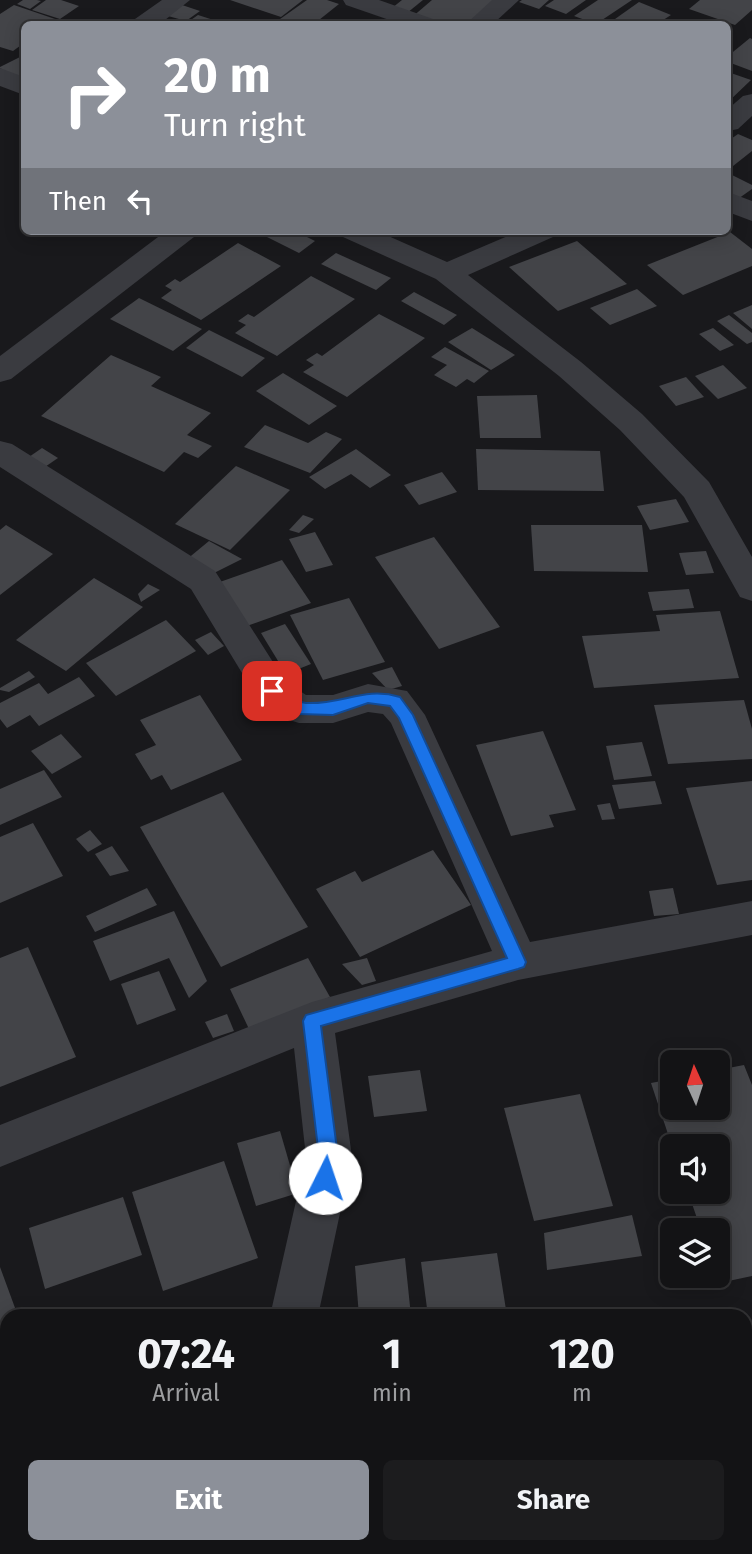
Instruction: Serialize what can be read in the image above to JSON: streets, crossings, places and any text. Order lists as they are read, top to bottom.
{
  "north": "top",
  "page": {
    "turn": ["20 m", "Turn right"],
    "then": "Then",
    "eta": [
      "07:24",
      "Arrival",
      "1",
      "min",
      "120",
      "m"
    ],
    "buttons": ["Exit", "Share"]
  }
}
